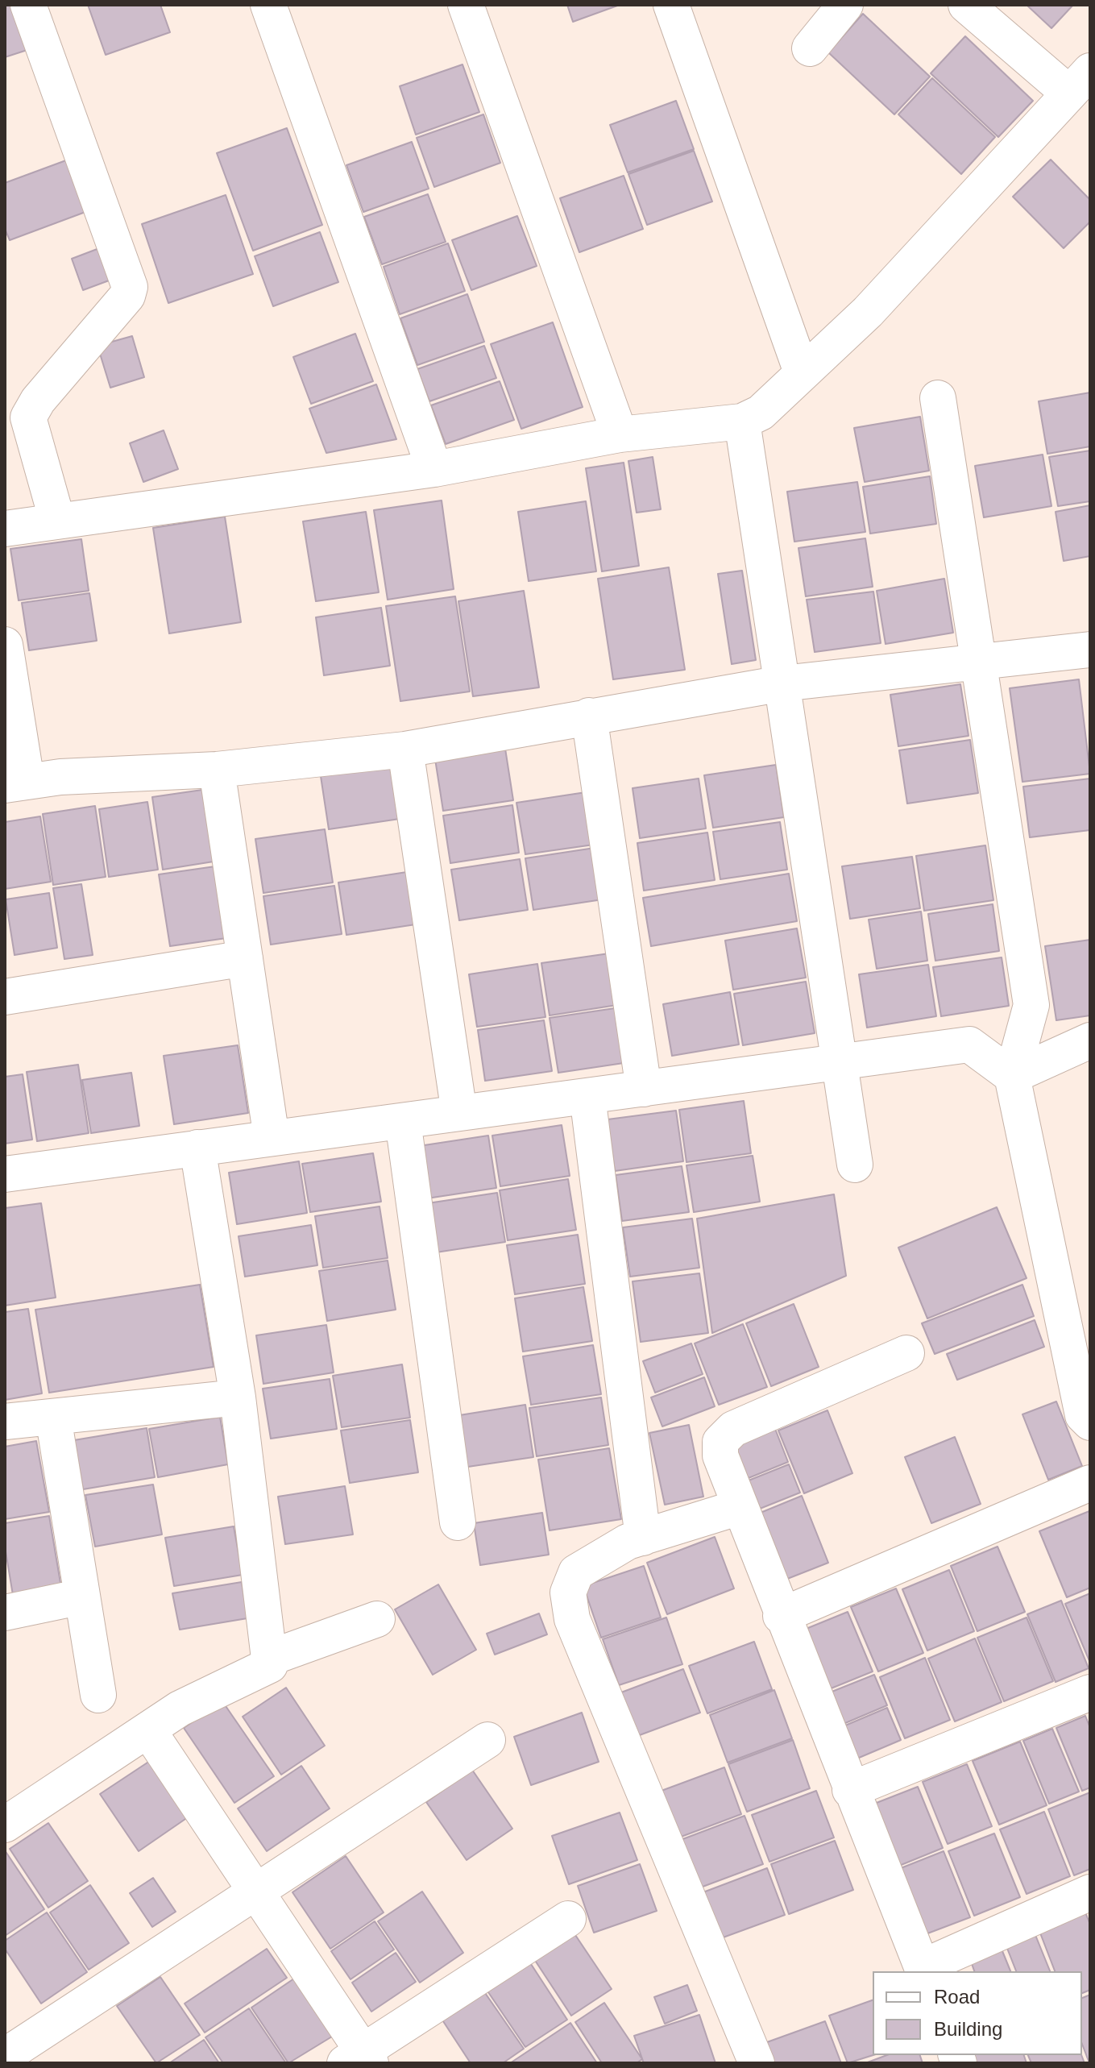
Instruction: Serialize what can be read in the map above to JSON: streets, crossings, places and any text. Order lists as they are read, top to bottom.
{
  "legend": ["Road", "Building"]
}
